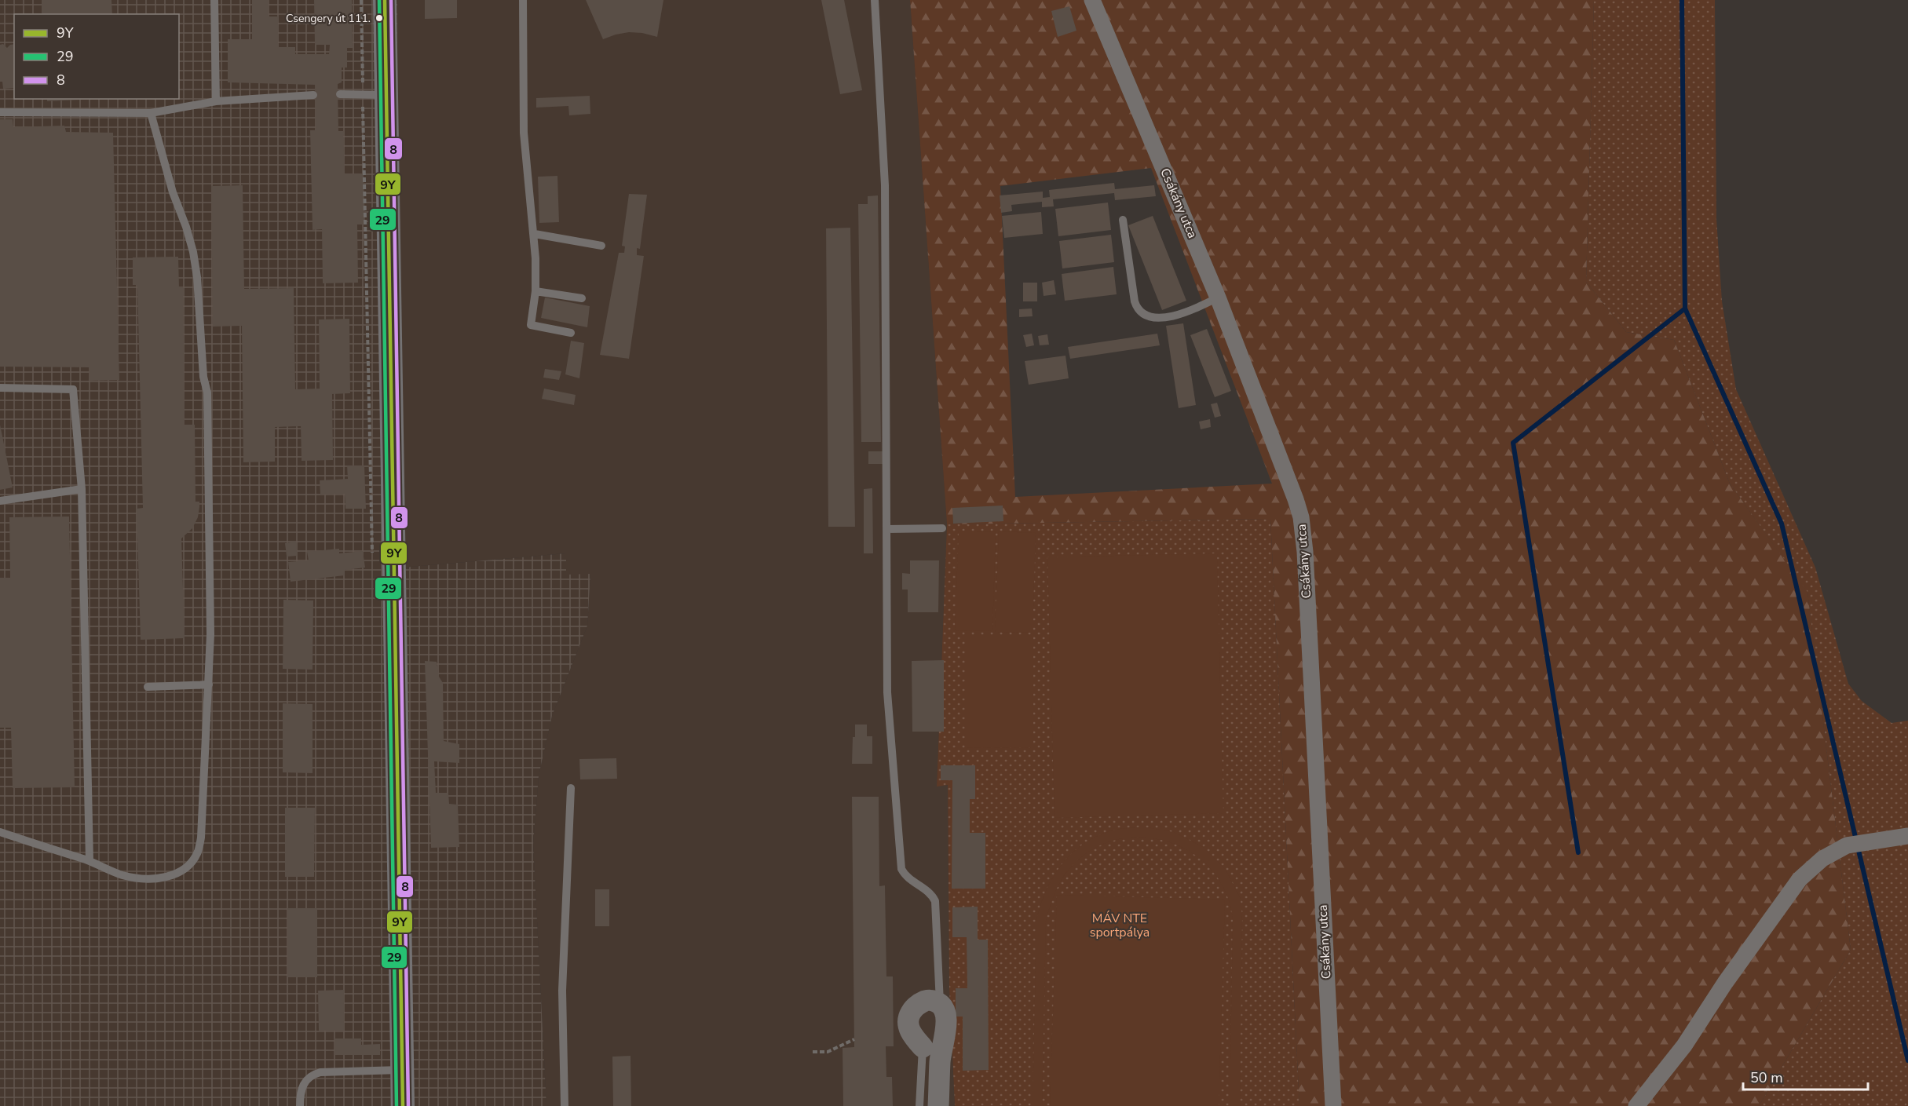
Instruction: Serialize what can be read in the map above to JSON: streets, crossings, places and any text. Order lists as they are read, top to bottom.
{
  "streets": {
    "street": ["Csákány utca"]
  },
  "parks": ["MÁV NTE sportpálya"],
  "places": ["Csengery út 111."],
  "lines": ["transit line 9Y", "transit line 29", "transit line 8"],
  "legend": ["9Y", "29", "8"],
  "scale_bar": "50 m"
}
